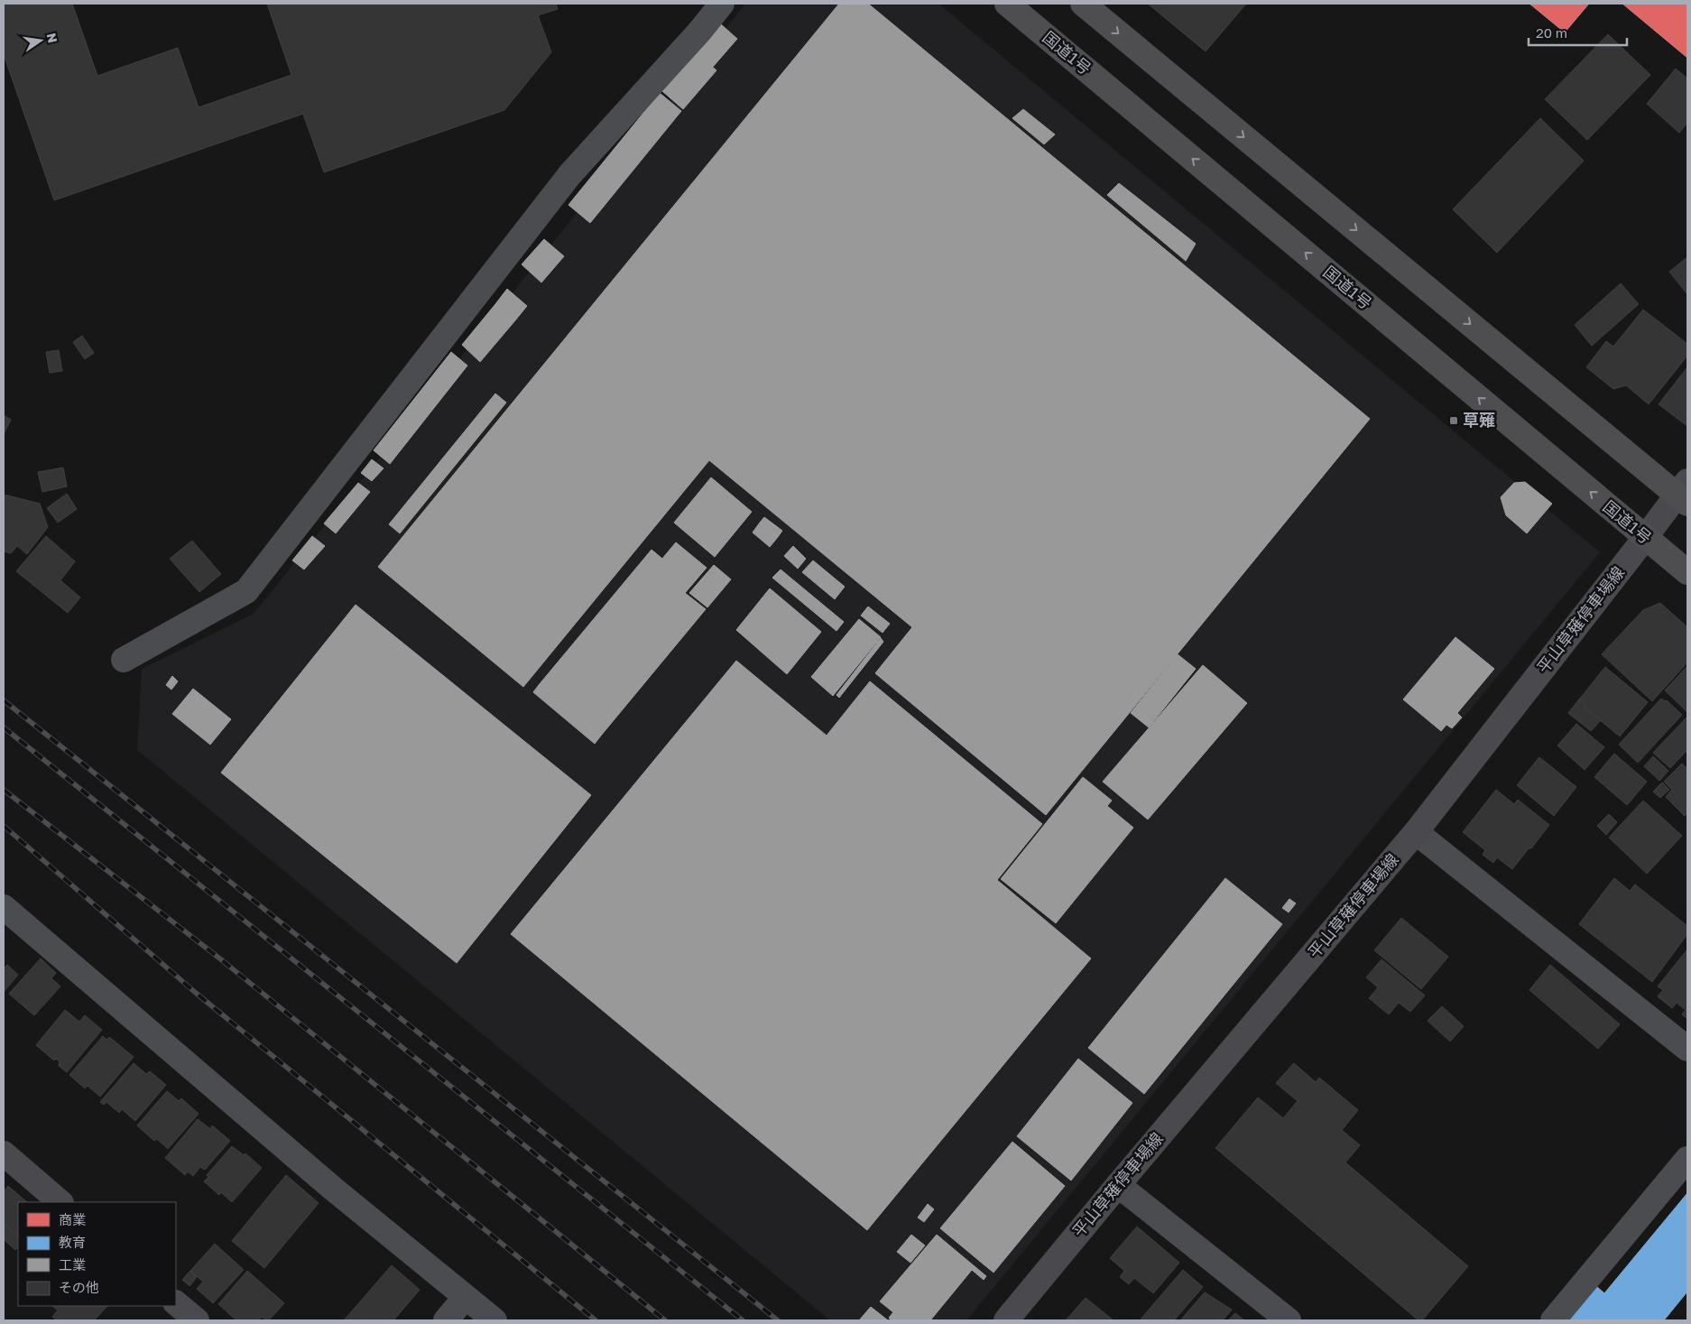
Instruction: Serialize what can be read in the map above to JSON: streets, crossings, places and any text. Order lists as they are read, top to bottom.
{
  "streets": {
    "highway": ["国道1号"],
    "main road": ["平山草薙停車場線"]
  },
  "crossings": [
    ["国道1号", "平山草薙停車場線"]
  ],
  "places": {
    "transit": ["草薙"]
  },
  "legend": [
    "商業",
    "教育",
    "工業",
    "その他"
  ],
  "scale_bar": "20 m",
  "north": "right"
}
